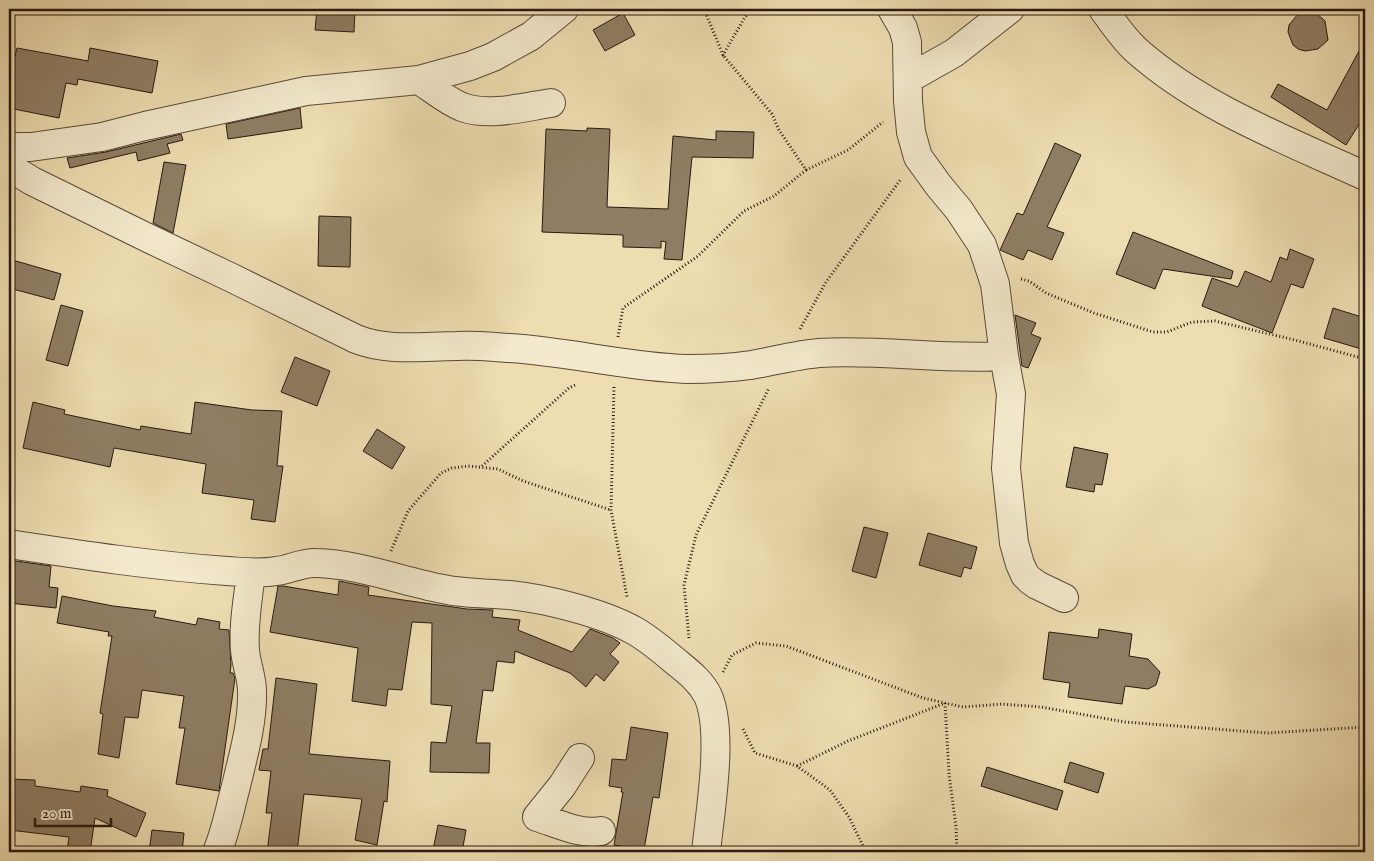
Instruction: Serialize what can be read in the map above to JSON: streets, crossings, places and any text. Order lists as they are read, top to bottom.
{
  "scale_bar": "20 m"
}
